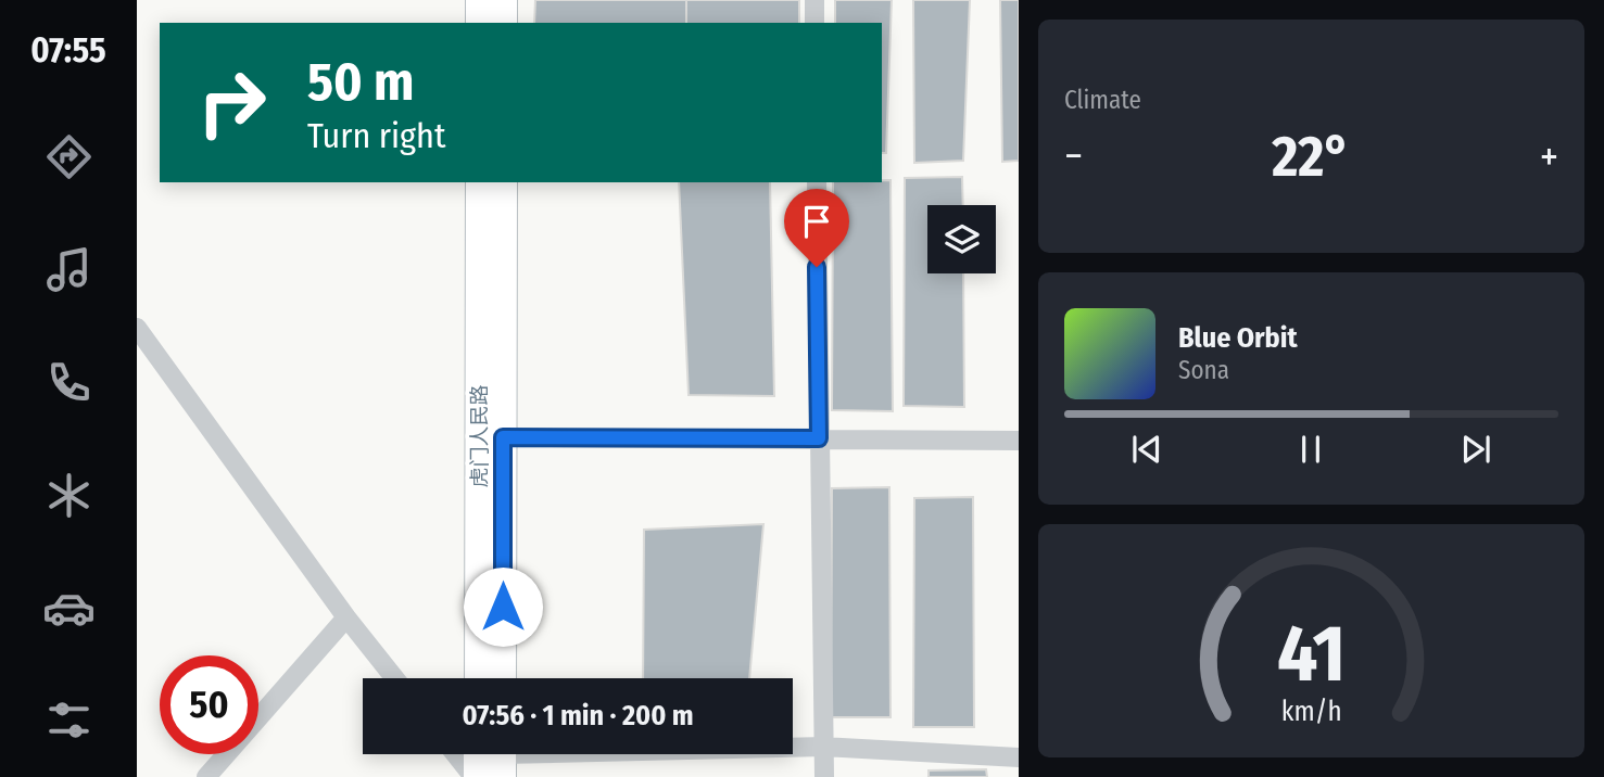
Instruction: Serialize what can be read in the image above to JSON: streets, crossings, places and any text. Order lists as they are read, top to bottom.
{
  "streets": {
    "main road": ["虎门人民路"]
  },
  "page": {
    "tabs": "07:55",
    "tile": "Climate",
    "turn": ["50 m", "Turn right"],
    "heat": ["−", "22°", "+"],
    "song": ["Blue Orbit", "Sona"],
    "limit": "50",
    "trip": "07:56 · 1 min · 200 m",
    "gauge": ["41", "km/h"]
  }
}
